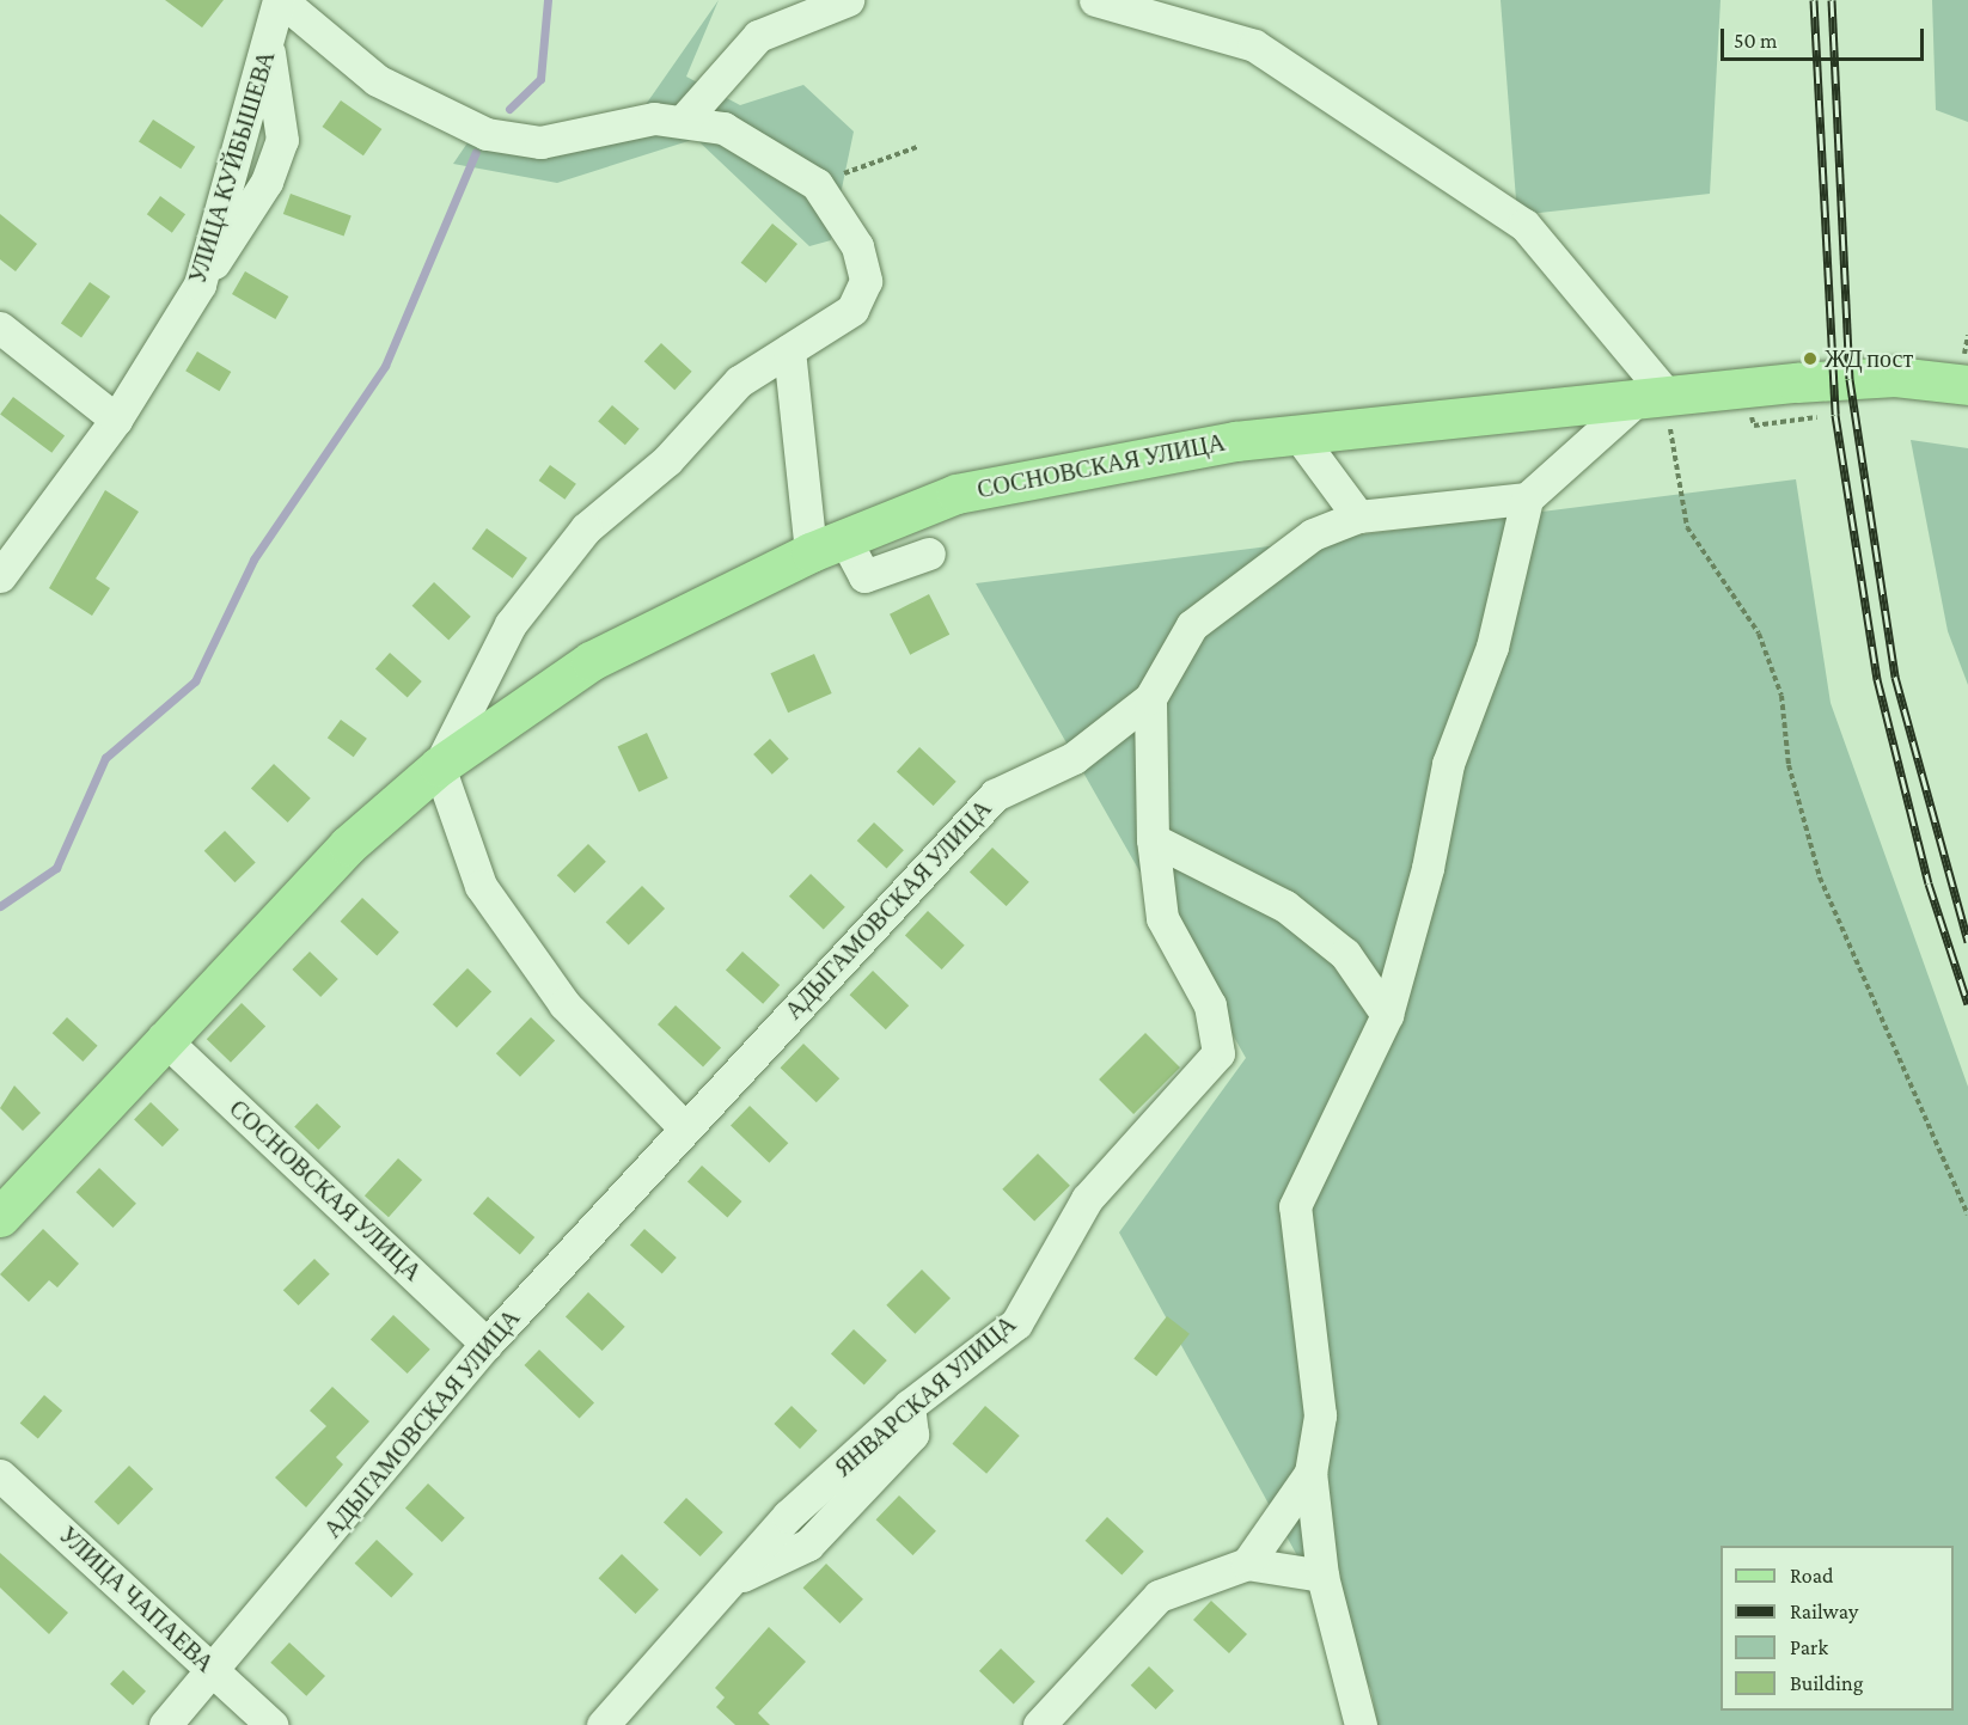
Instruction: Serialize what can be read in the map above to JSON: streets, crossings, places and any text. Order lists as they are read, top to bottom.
{
  "streets": {
    "main road": ["СОСНОВСКАЯ УЛИЦА"],
    "street": [
      "УЛИЦА КУЙБЫШЕВА",
      "АДЫГАМОВСКАЯ УЛИЦА",
      "ЯНВАРСКАЯ УЛИЦА",
      "УЛИЦА ЧАПАЕВА"
    ]
  },
  "crossings": [
    ["СОСНОВСКАЯ УЛИЦА", "АДЫГАМОВСКАЯ УЛИЦА"],
    ["АДЫГАМОВСКАЯ УЛИЦА", "УЛИЦА ЧАПАЕВА"]
  ],
  "places": ["ЖД пост"],
  "legend": [
    "Road",
    "Railway",
    "Park",
    "Building"
  ],
  "scale_bar": "50 m"
}
